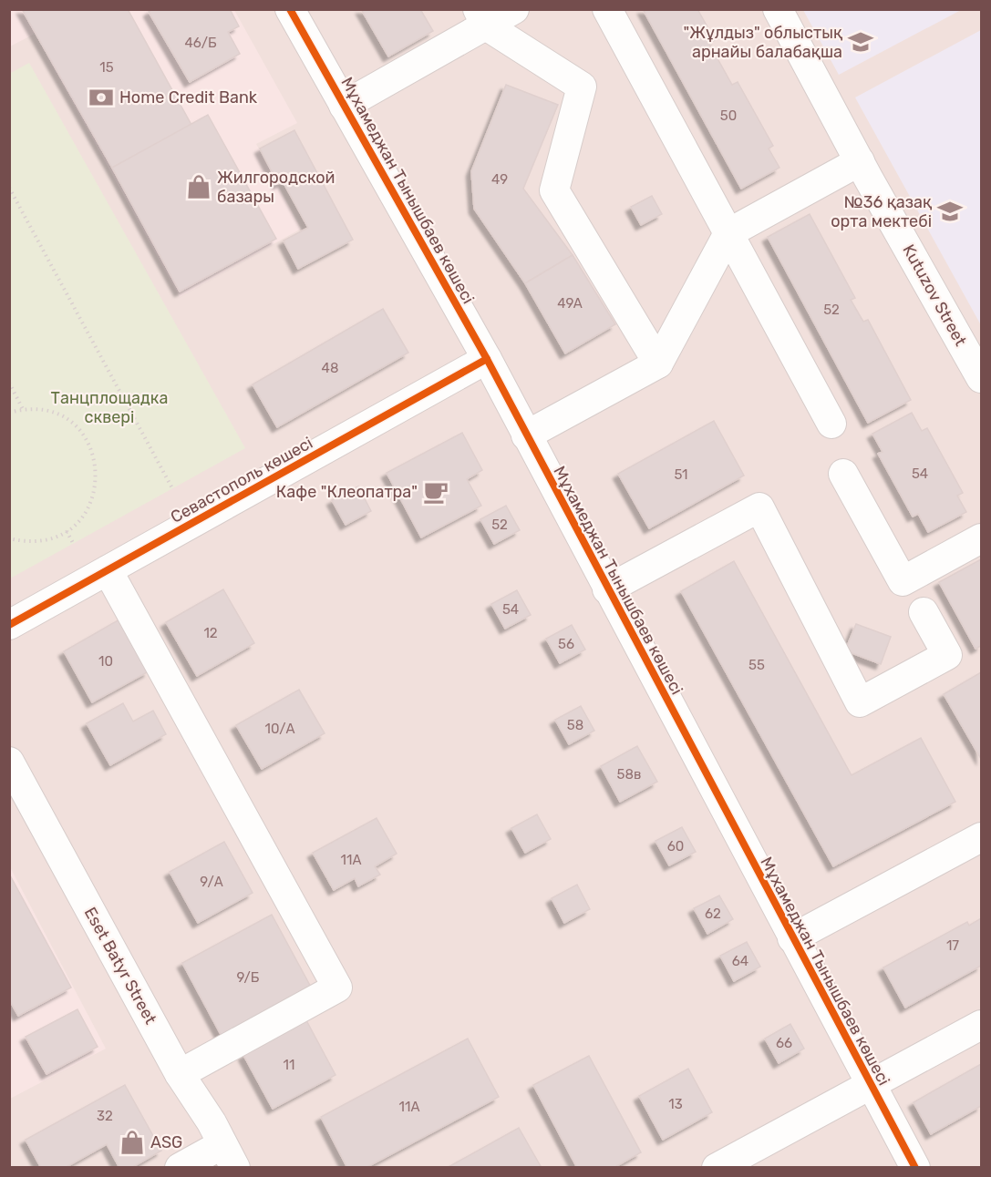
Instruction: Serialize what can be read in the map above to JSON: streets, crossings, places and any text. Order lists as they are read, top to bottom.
{
  "streets": {
    "street": [
      "Мұхамеджан Тынышбаев көшесі",
      "Kutuzov Street",
      "Севастополь көшесі",
      "Eset Batyr Street"
    ]
  },
  "crossings": [
    ["Мұхамеджан Тынышбаев көшесі", "Севастополь көшесі"]
  ],
  "parks": ["Танцплощадка сквері"],
  "places": {
    "school or university": ["\"Жұлдыз\" облыстық арнайы балабақша", "№36 қазақ орта мектебі"],
    "bank": ["Home Credit Bank"],
    "shop": ["Жилгородской базары", "ASG"],
    "cafe": ["Кафе \"Клеопатра\""]
  },
  "house_numbers": [
    "46/Б",
    "15",
    "50",
    "49",
    "49A",
    "52",
    "48",
    "54",
    "51",
    "52",
    "54",
    "12",
    "56",
    "10",
    "55",
    "58",
    "10/А",
    "58в",
    "60",
    "11А",
    "9/А",
    "62",
    "17",
    "64",
    "9/Б",
    "66",
    "11",
    "13",
    "11А",
    "32"
  ]
}
